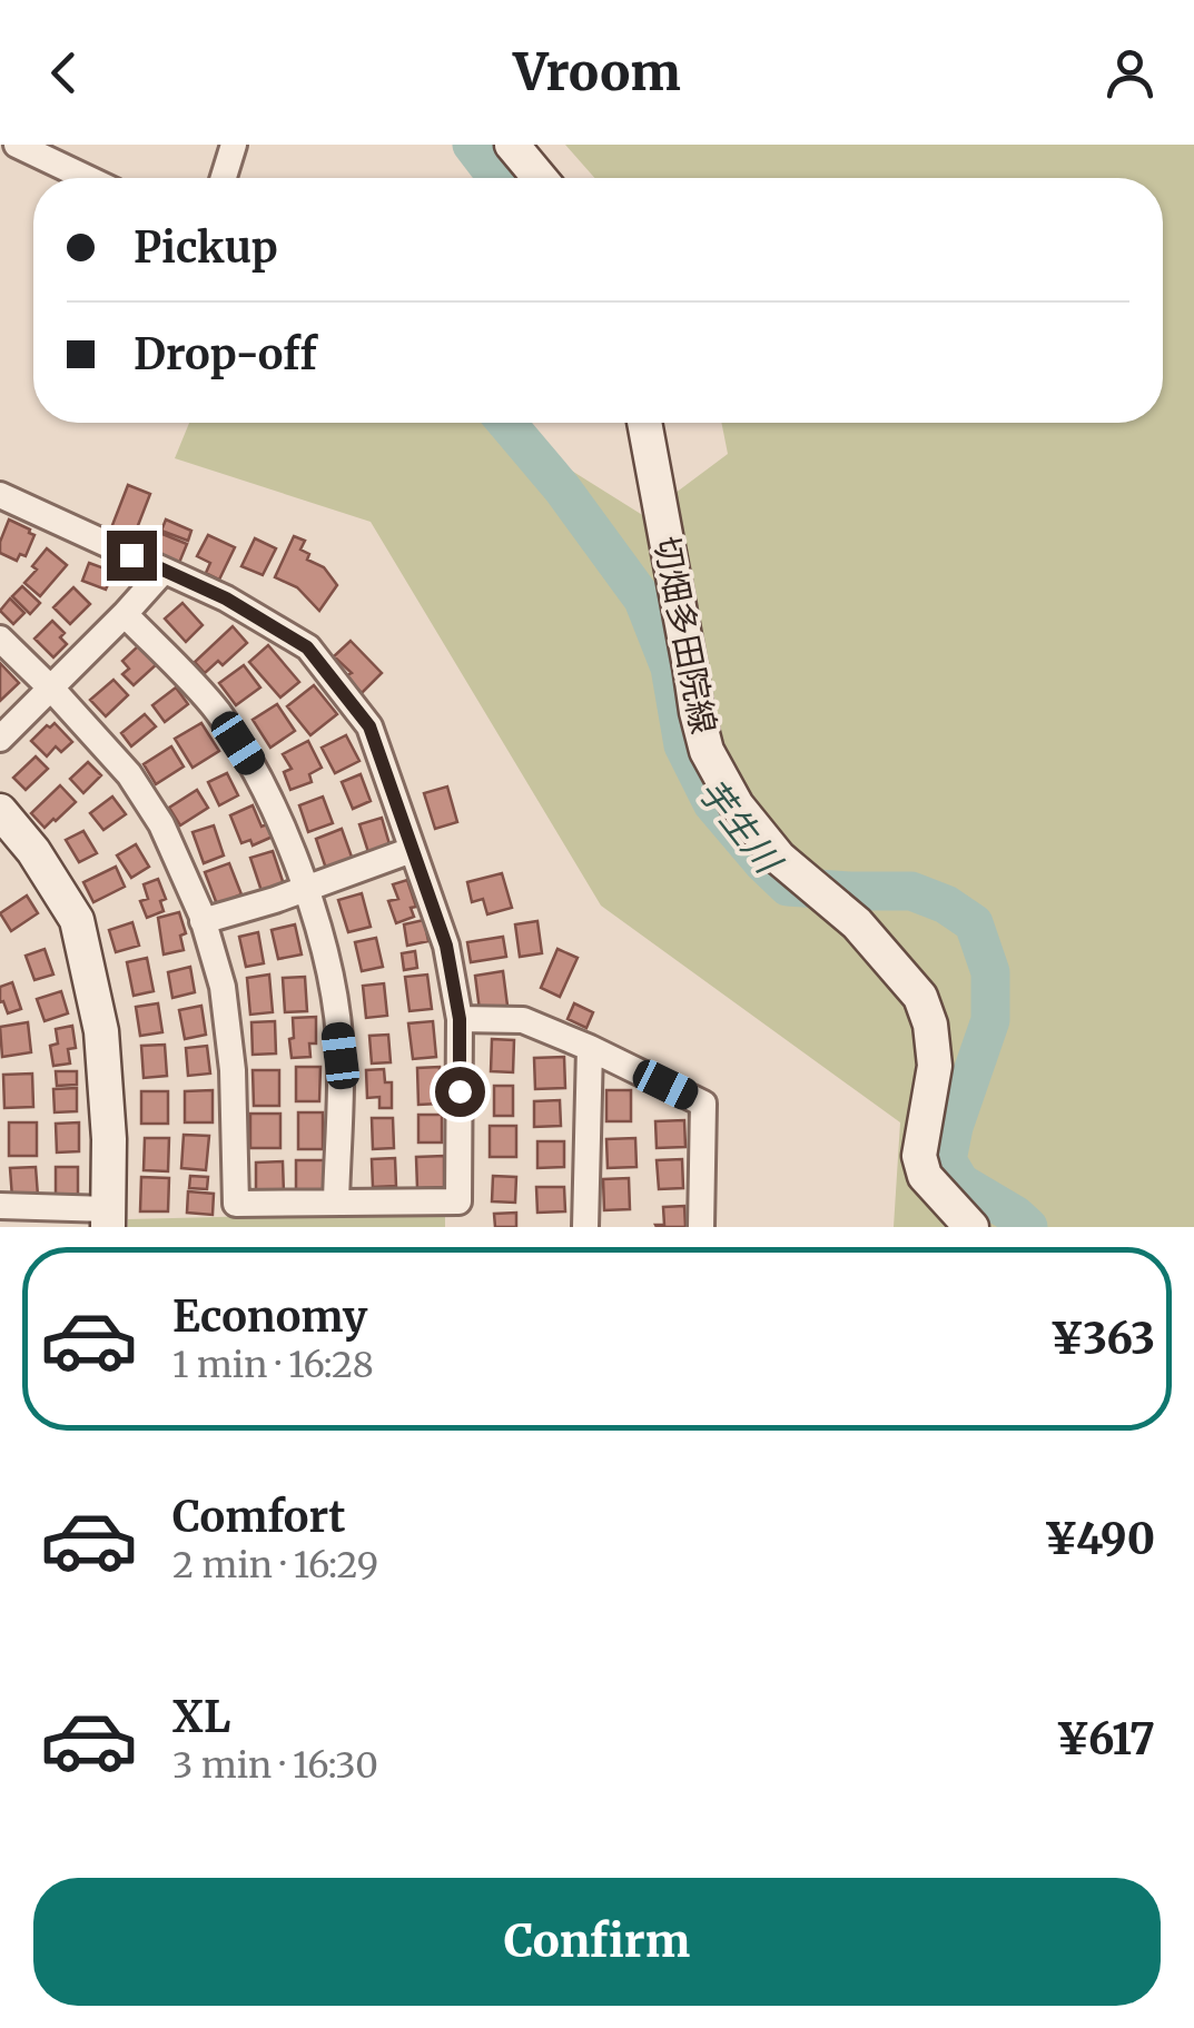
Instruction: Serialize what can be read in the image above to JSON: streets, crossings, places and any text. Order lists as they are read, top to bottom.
{
  "streets": {
    "main road": ["切畑多田院線"]
  },
  "water": ["芋生川"],
  "page": {
    "header": "Vroom",
    "banner": ["Pickup", "Drop-off"],
    "list": [
      {
        "name": "Economy",
        "note": "1 min · 16:28",
        "value": "¥363"
      },
      {
        "name": "Comfort",
        "note": "2 min · 16:29",
        "value": "¥490"
      },
      {
        "name": "XL",
        "note": "3 min · 16:30",
        "value": "¥617"
      }
    ],
    "buttons": "Confirm"
  }
}
